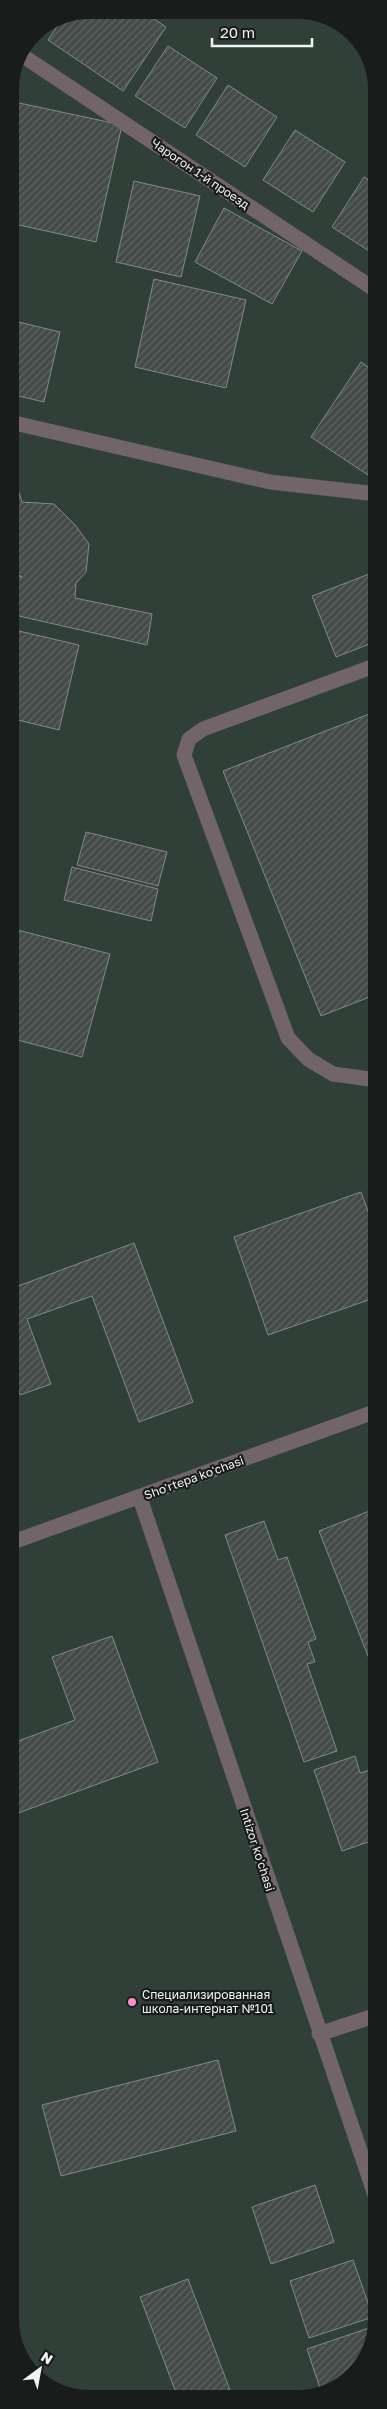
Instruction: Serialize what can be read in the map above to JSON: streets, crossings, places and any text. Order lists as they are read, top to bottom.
{
  "streets": {
    "street": ["Чарогон 1-й проезд", "Sho'rtepa ko'chasi", "Intizor ko'chasi"]
  },
  "crossings": [
    ["Sho'rtepa ko'chasi", "Intizor ko'chasi"]
  ],
  "places": ["Специализированная школа-интернат №101"],
  "scale_bar": "20 m",
  "north": "top right"
}
